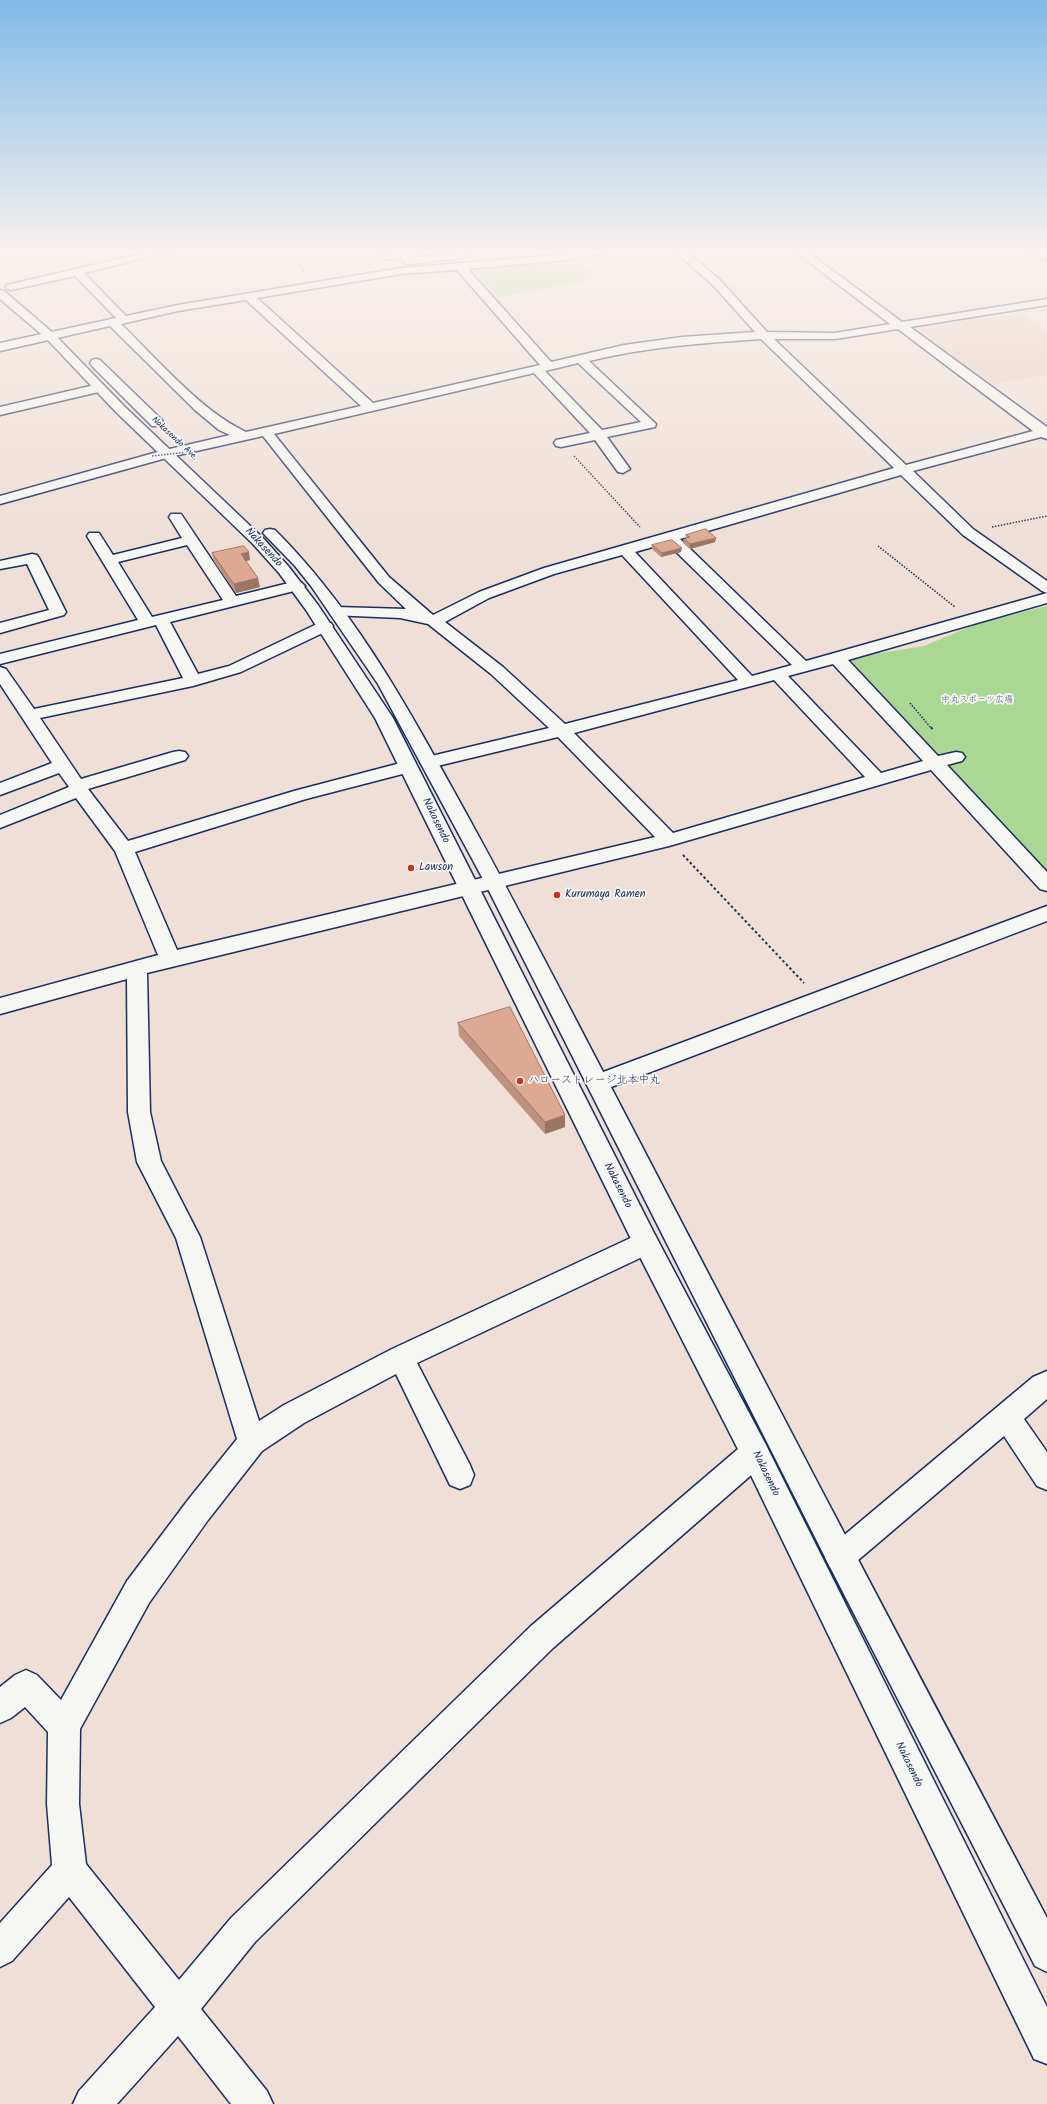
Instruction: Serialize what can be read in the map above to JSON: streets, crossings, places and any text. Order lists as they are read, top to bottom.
{
  "streets": {
    "main road": ["Nakasendo Ave.", "Nakasendo"]
  },
  "parks": ["中丸スポーツ広場"],
  "places": ["Lawson", "Kurumaya Ramen", "ハローストレージ北本中丸"]
}
